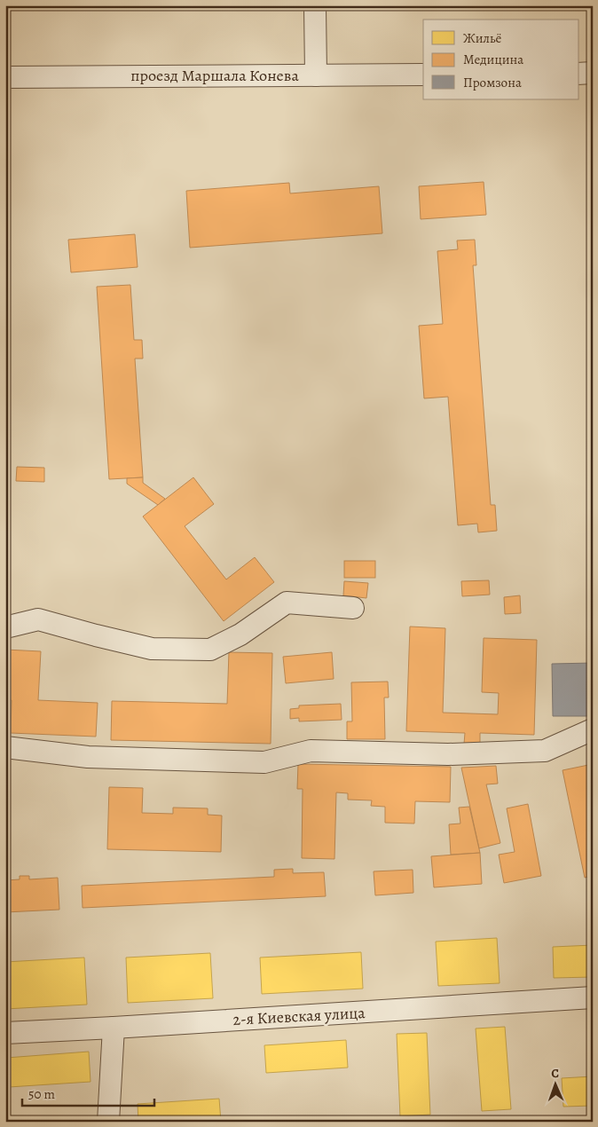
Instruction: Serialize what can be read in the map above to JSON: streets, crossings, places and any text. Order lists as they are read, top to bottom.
{
  "streets": {
    "street": ["проезд Маршала Конева", "2-я Киевская улица"]
  },
  "legend": ["Жильё", "Медицина", "Промзона"],
  "scale_bar": "50 m",
  "north": "top"
}
